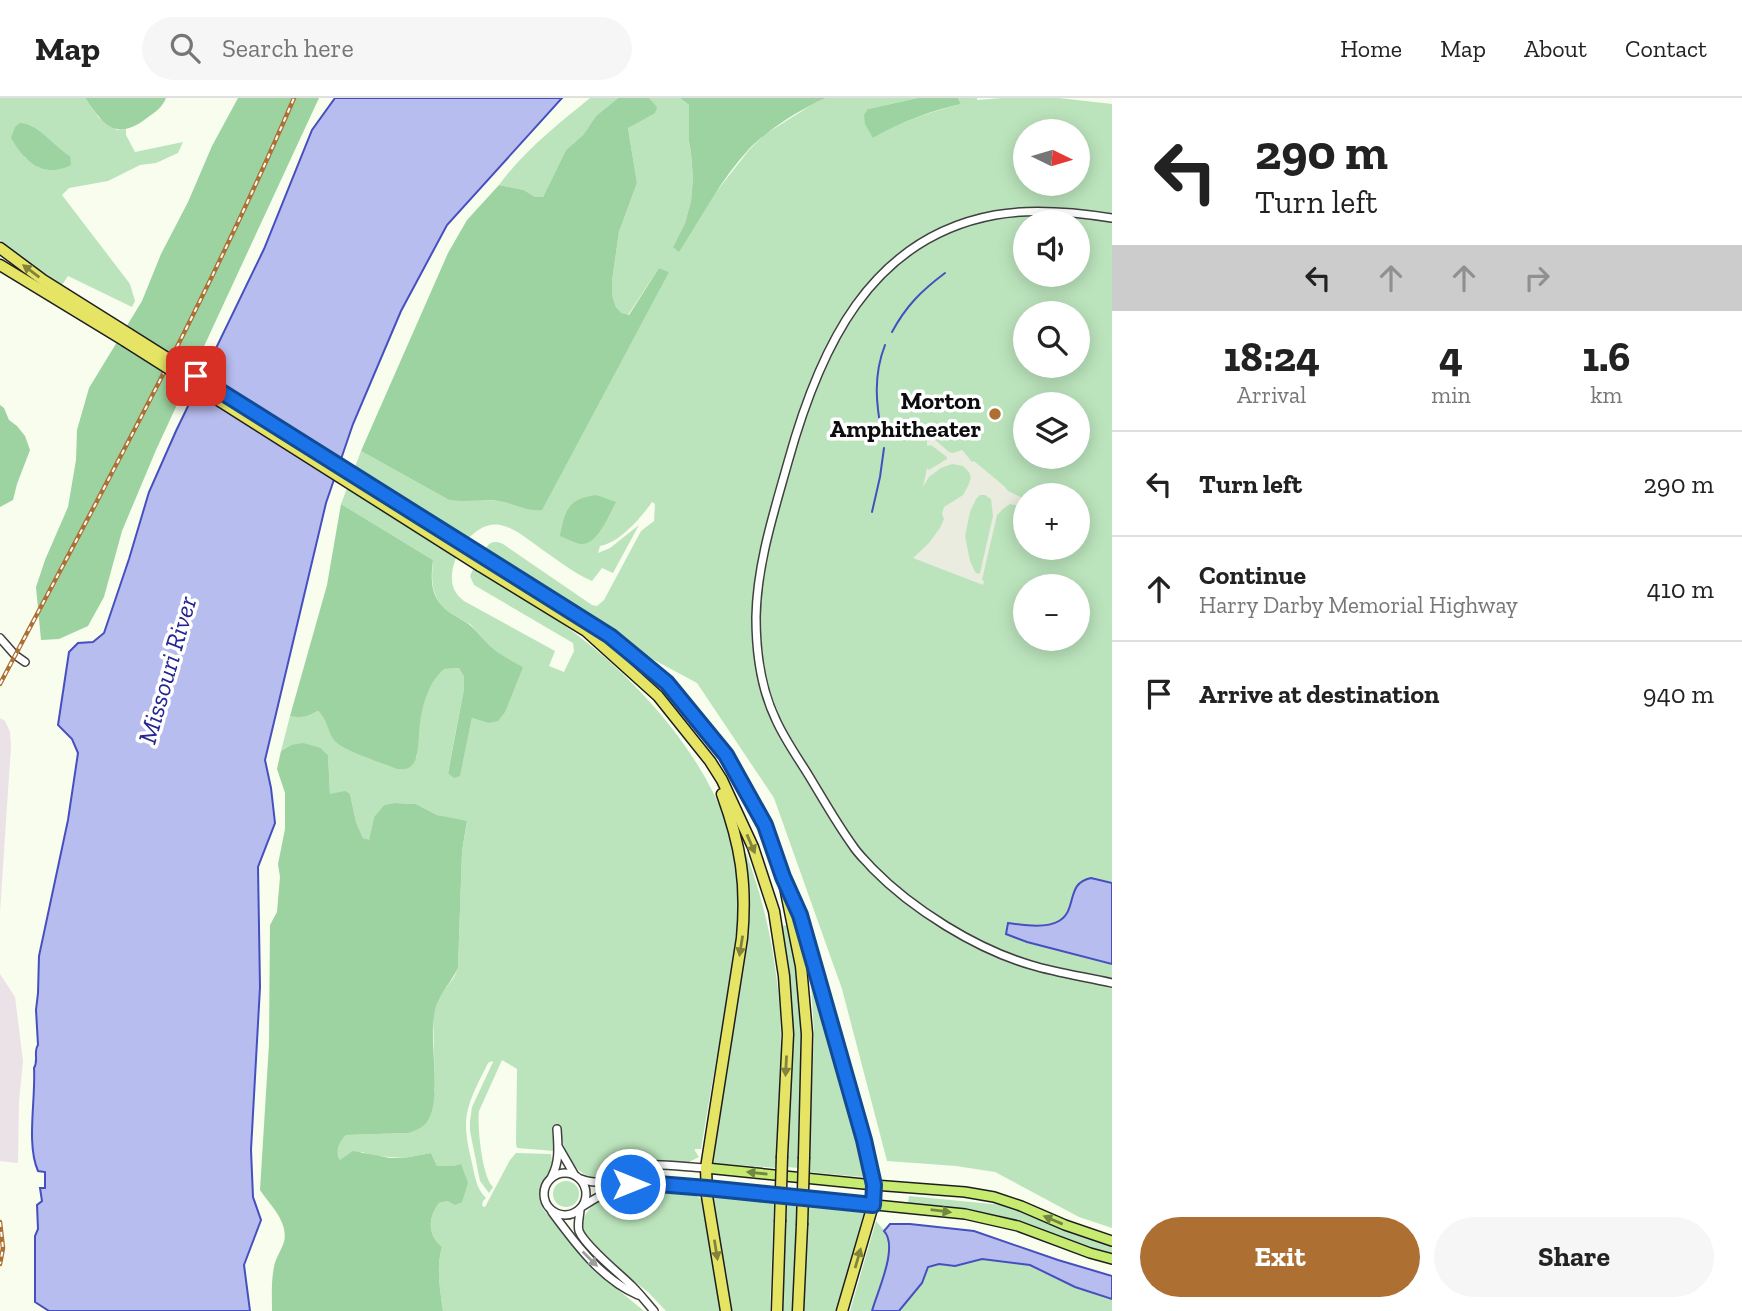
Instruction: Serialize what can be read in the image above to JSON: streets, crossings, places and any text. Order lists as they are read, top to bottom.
{
  "water": ["Missouri River"],
  "places": ["Morton Amphitheater"],
  "north": "right",
  "page": {
    "header": "Map",
    "search": "Search here",
    "nav": [
      "Home",
      "Map",
      "About",
      "Contact"
    ],
    "turn": ["290 m", "Turn left"],
    "map_buttons": ["+", "−"],
    "eta": [
      "18:24",
      "Arrival",
      "4",
      "min",
      "1.6",
      "km"
    ],
    "list": [
      {
        "name": "Turn left",
        "value": "290 m"
      },
      {
        "name": "Continue",
        "note": "Harry Darby Memorial Highway",
        "value": "410 m"
      },
      {
        "name": "Arrive at destination",
        "value": "940 m"
      }
    ],
    "buttons": ["Exit", "Share"]
  }
}
